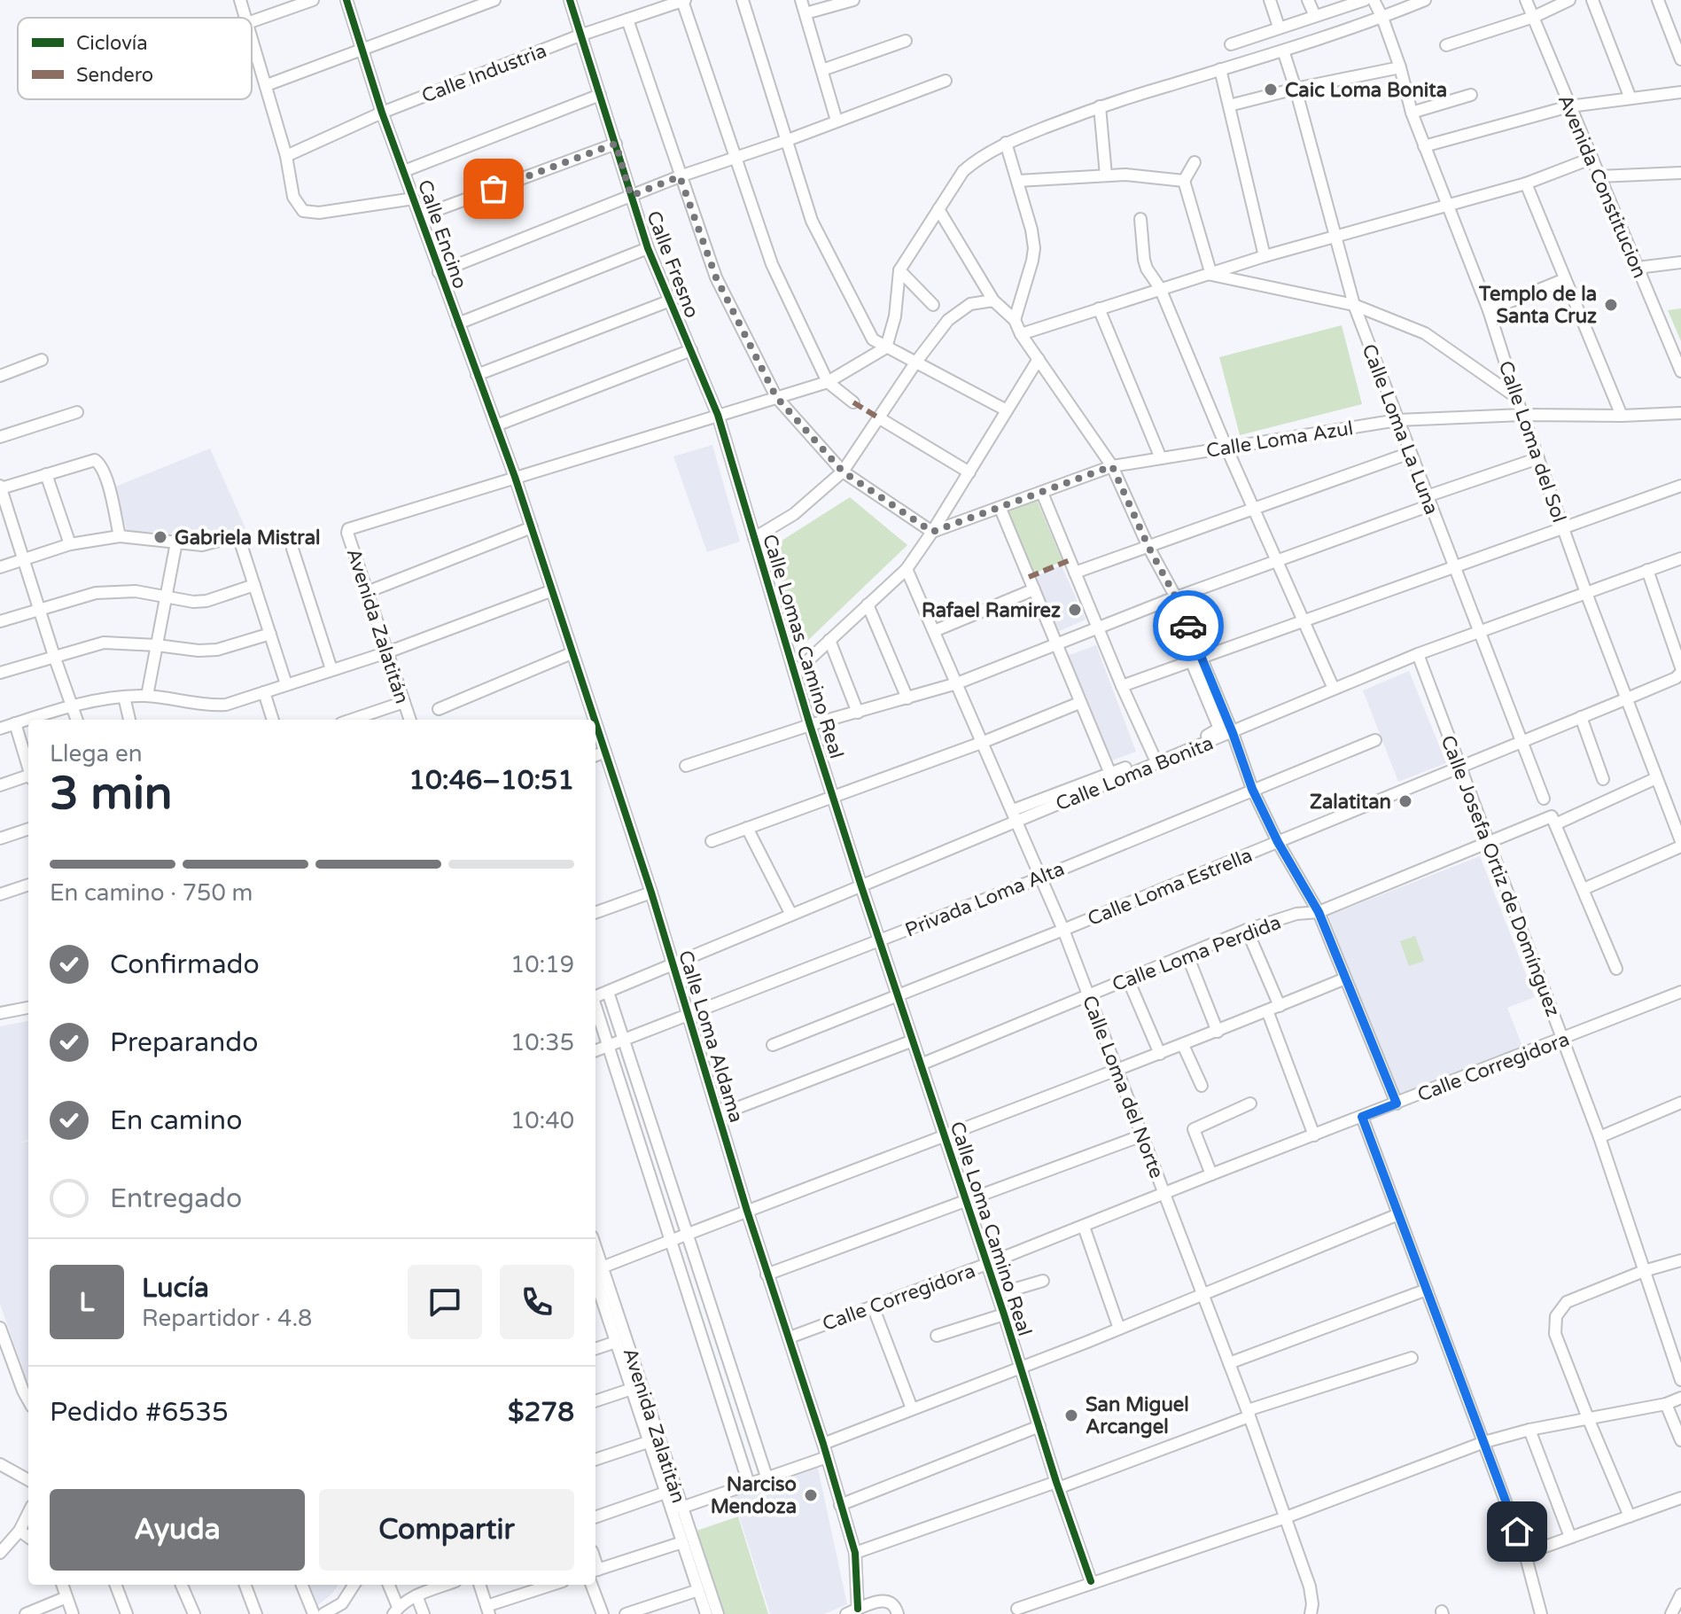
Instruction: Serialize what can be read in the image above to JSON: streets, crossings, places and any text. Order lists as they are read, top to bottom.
{
  "streets": {
    "street": [
      "Calle Industria",
      "Avenida Constitucion",
      "Calle Encino",
      "Calle Fresno",
      "Calle Loma La Luna",
      "Calle Loma Azul",
      "Calle Loma del Sol",
      "Avenida Zalatitán",
      "Calle Lomas Camino Real",
      "Calle Loma Bonita",
      "Calle Josefa Ortiz de Domínguez",
      "Calle Loma Estrella",
      "Privada Loma Alta",
      "Calle Loma Perdida",
      "Calle Loma Aldama",
      "Calle Corregidora",
      "Calle Loma del Norte",
      "Calle Loma Camino Real"
    ]
  },
  "crossings": [
    ["Calle Industria", "Calle Encino"],
    ["Calle Industria", "Calle Fresno"],
    ["Calle Encino", "Avenida Zalatitán"],
    ["Calle Encino", "Calle Loma Aldama"],
    ["Calle Fresno", "Calle Lomas Camino Real"],
    ["Calle Loma La Luna", "Calle Loma Azul"],
    ["Calle Loma La Luna", "Calle Loma Bonita"],
    ["Calle Loma La Luna", "Calle Loma Estrella"],
    ["Calle Loma Azul", "Calle Loma del Sol"],
    ["Calle Loma del Sol", "Calle Loma Bonita"],
    ["Calle Loma del Sol", "Calle Loma Estrella"],
    ["Calle Loma del Sol", "Calle Loma Perdida"],
    ["Avenida Zalatitán", "Calle Loma Aldama"],
    ["Calle Lomas Camino Real", "Calle Loma Bonita"],
    ["Calle Lomas Camino Real", "Calle Loma Camino Real"],
    ["Calle Loma Bonita", "Calle Josefa Ortiz de Domínguez"],
    ["Calle Loma Bonita", "Calle Loma Aldama"],
    ["Calle Loma Bonita", "Calle Loma del Norte"],
    ["Calle Loma Bonita", "Calle Loma Camino Real"],
    ["Calle Josefa Ortiz de Domínguez", "Calle Loma Estrella"],
    ["Calle Josefa Ortiz de Domínguez", "Calle Loma Perdida"],
    ["Calle Josefa Ortiz de Domínguez", "Calle Corregidora"],
    ["Calle Loma Estrella", "Calle Loma del Norte"],
    ["Calle Loma Estrella", "Calle Loma Camino Real"],
    ["Privada Loma Alta", "Calle Loma Aldama"],
    ["Privada Loma Alta", "Calle Loma del Norte"],
    ["Privada Loma Alta", "Calle Loma Camino Real"],
    ["Calle Loma Perdida", "Calle Loma del Norte"],
    ["Calle Loma Perdida", "Calle Loma Camino Real"],
    ["Calle Loma Aldama", "Calle Corregidora"],
    ["Calle Corregidora", "Calle Loma del Norte"],
    ["Calle Corregidora", "Calle Loma Camino Real"]
  ],
  "places": [
    "Caic Loma Bonita",
    "Templo de la Santa Cruz",
    "Gabriela Mistral",
    "Rafael Ramirez",
    "Zalatitan",
    "San Miguel Arcangel",
    "Narciso Mendoza"
  ],
  "legend": ["Ciclovía", "Sendero"],
  "page": {
    "heading": ["3 min", "Llega en", "10:46–10:51"],
    "panel": [
      "Lucía",
      "Repartidor · 4.8",
      "Pedido #6535",
      "$278"
    ],
    "bar": "En camino · 750 m",
    "list": [
      ["Confirmado", "10:19"],
      ["Preparando", "10:35"],
      ["En camino", "10:40"],
      "Entregado"
    ],
    "round": "L",
    "buttons": ["Ayuda", "Compartir"]
  }
}
